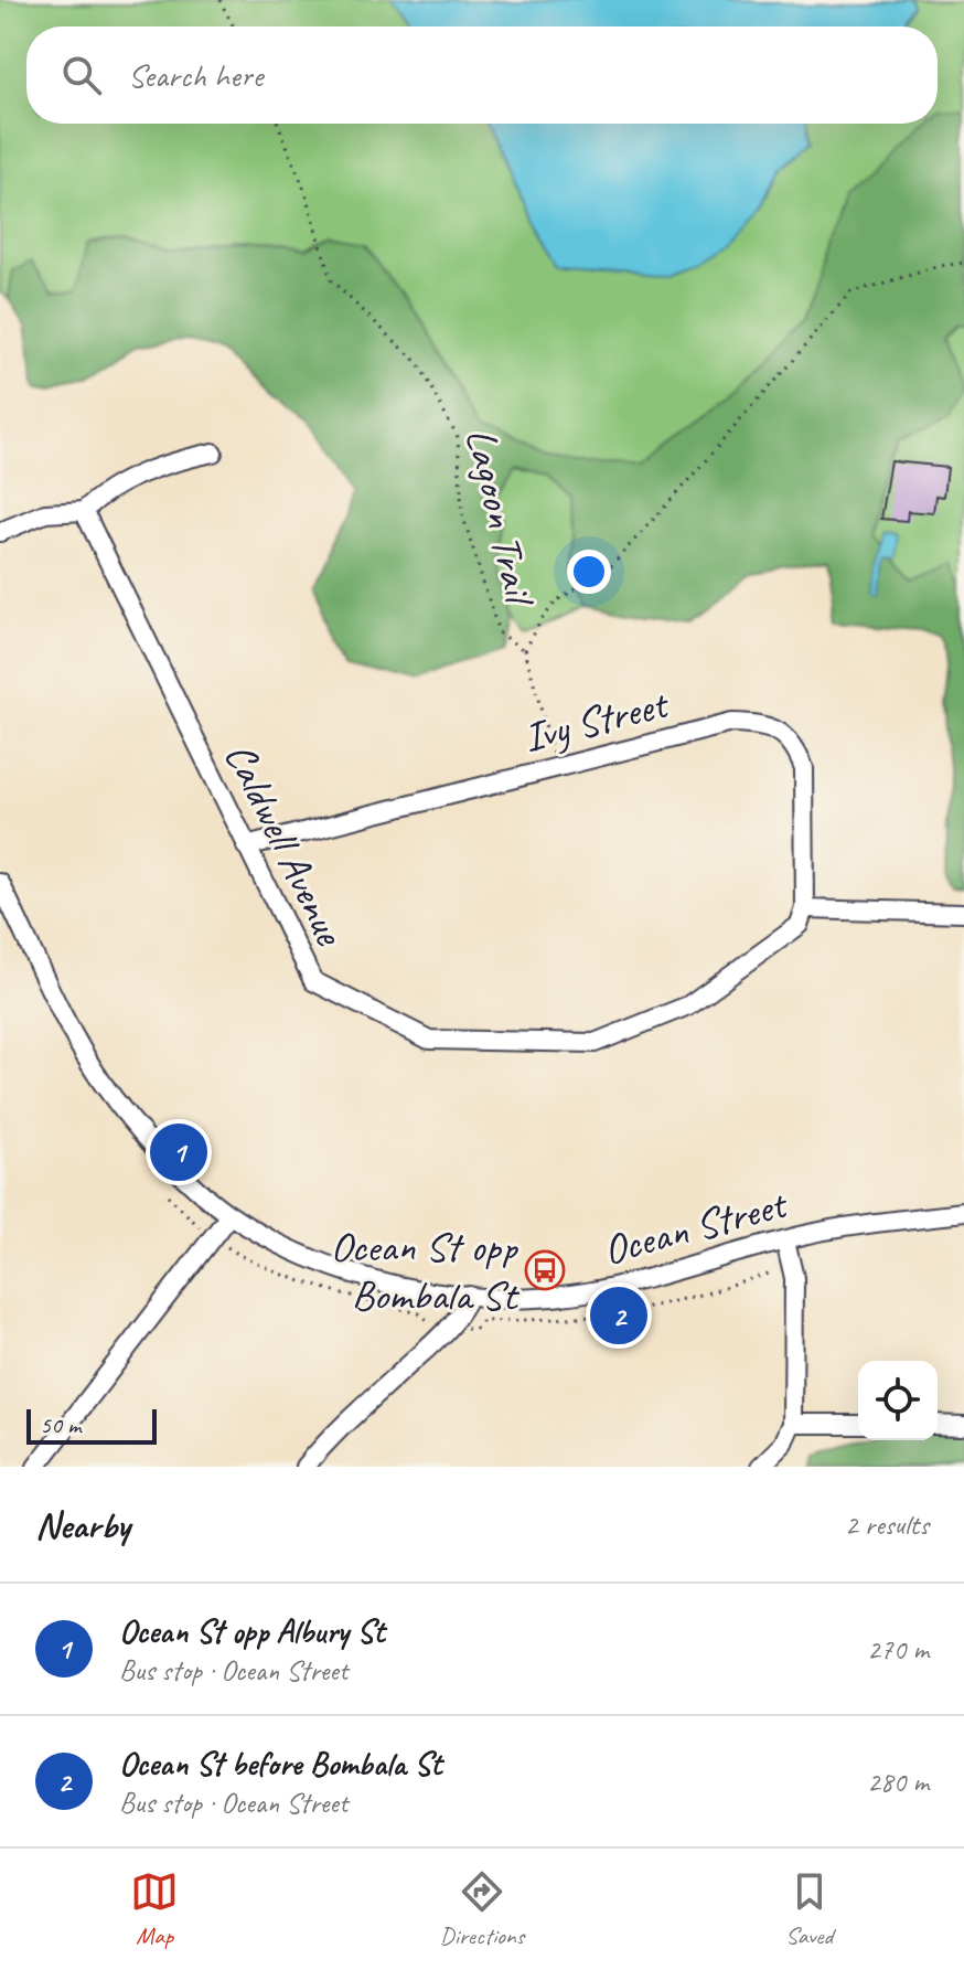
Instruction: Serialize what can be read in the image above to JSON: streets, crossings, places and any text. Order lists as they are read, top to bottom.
{
  "streets": {
    "street": ["Ivy Street", "Caldwell Avenue", "Ocean Street"],
    "path": ["Lagoon Trail"]
  },
  "crossings": [
    ["Ivy Street", "Caldwell Avenue"]
  ],
  "places": {
    "bus stop": ["Ocean St opp Bombala St"]
  },
  "scale_bar": "50 m",
  "page": {
    "search": "Search here",
    "pins": ["1", "2"],
    "scale": "50 m",
    "heading": ["Nearby", "2 results"],
    "list": [
      {
        "mark": "1",
        "name": "Ocean St opp Albury St",
        "note": "Bus stop · Ocean Street",
        "value": "270 m"
      },
      {
        "mark": "2",
        "name": "Ocean St before Bombala St",
        "note": "Bus stop · Ocean Street",
        "value": "280 m"
      }
    ],
    "nav": ["Map", "Directions", "Saved"]
  }
}
